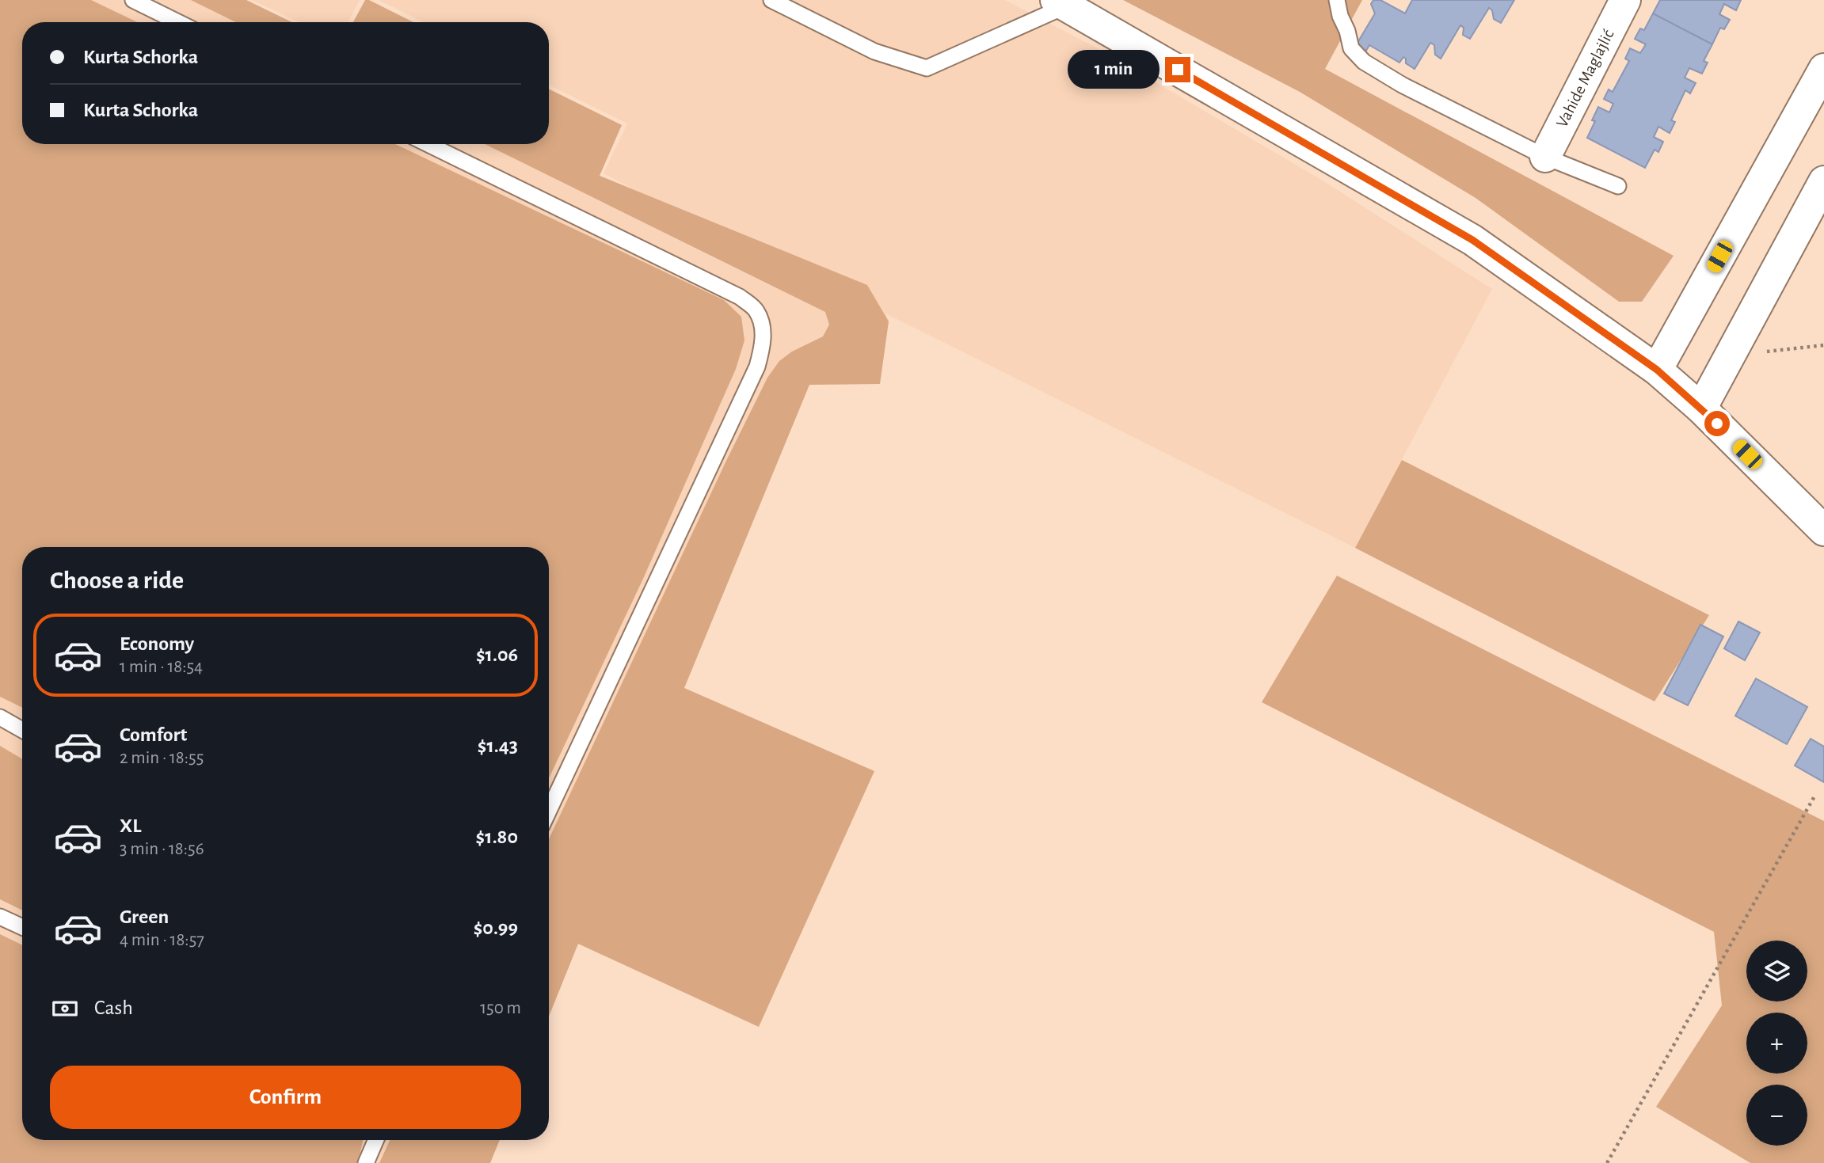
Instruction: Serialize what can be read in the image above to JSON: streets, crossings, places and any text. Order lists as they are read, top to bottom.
{
  "streets": {
    "main road": ["Vahide Maglajlić"]
  },
  "page": {
    "banner": ["Kurta Schorka", "Kurta Schorka"],
    "bubble": "1 min",
    "heading": "Choose a ride",
    "list": [
      {
        "name": "Economy",
        "note": "1 min · 18:54",
        "value": "$1.06"
      },
      {
        "name": "Comfort",
        "note": "2 min · 18:55",
        "value": "$1.43"
      },
      {
        "name": "XL",
        "note": "3 min · 18:56",
        "value": "$1.80"
      },
      {
        "name": "Green",
        "note": "4 min · 18:57",
        "value": "$0.99"
      }
    ],
    "map_buttons": ["+", "−"],
    "pay": ["Cash", "150 m"],
    "buttons": "Confirm"
  }
}
